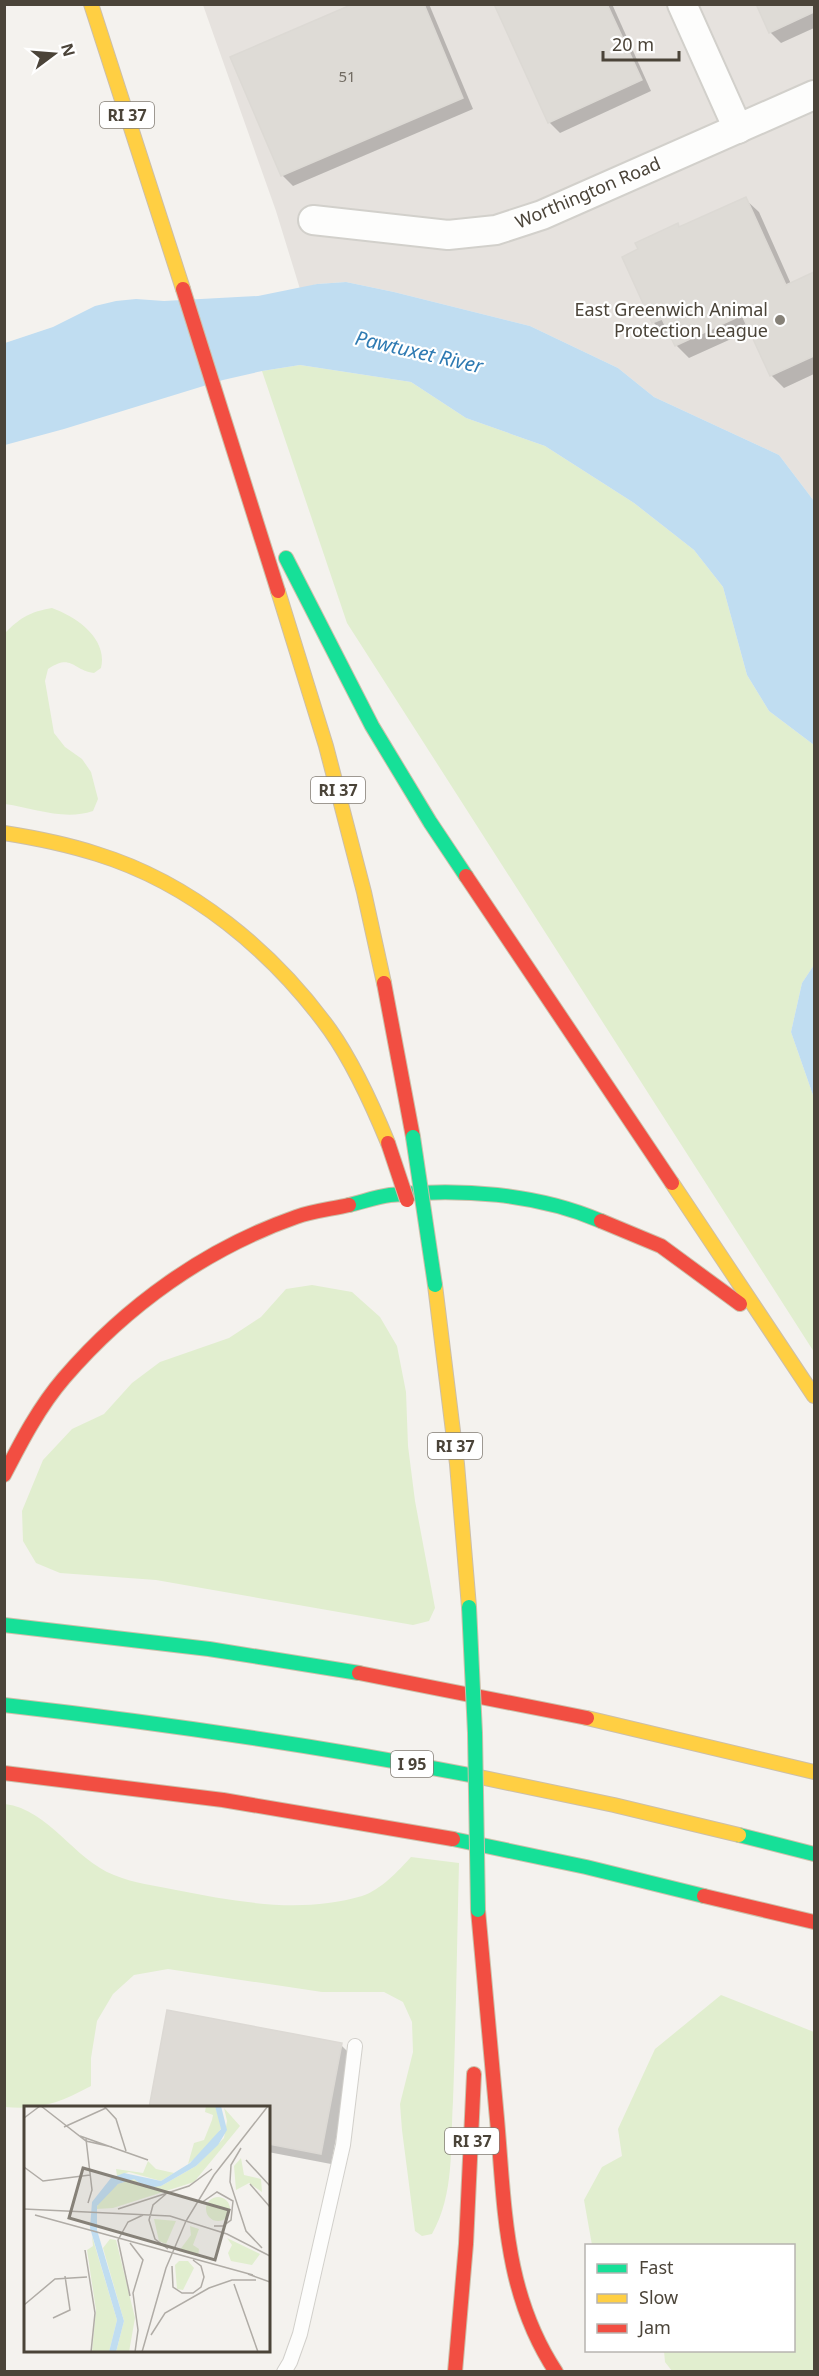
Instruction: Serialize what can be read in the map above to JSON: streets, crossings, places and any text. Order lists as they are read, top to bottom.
{
  "streets": {
    "highway": ["RI 37", "I 95"],
    "street": ["Worthington Road"]
  },
  "water": ["Pawtuxet River"],
  "places": ["East Greenwich Animal Protection League"],
  "house_numbers": ["51"],
  "legend": ["Fast", "Slow", "Jam"],
  "scale_bar": "20 m",
  "north": "right"
}
